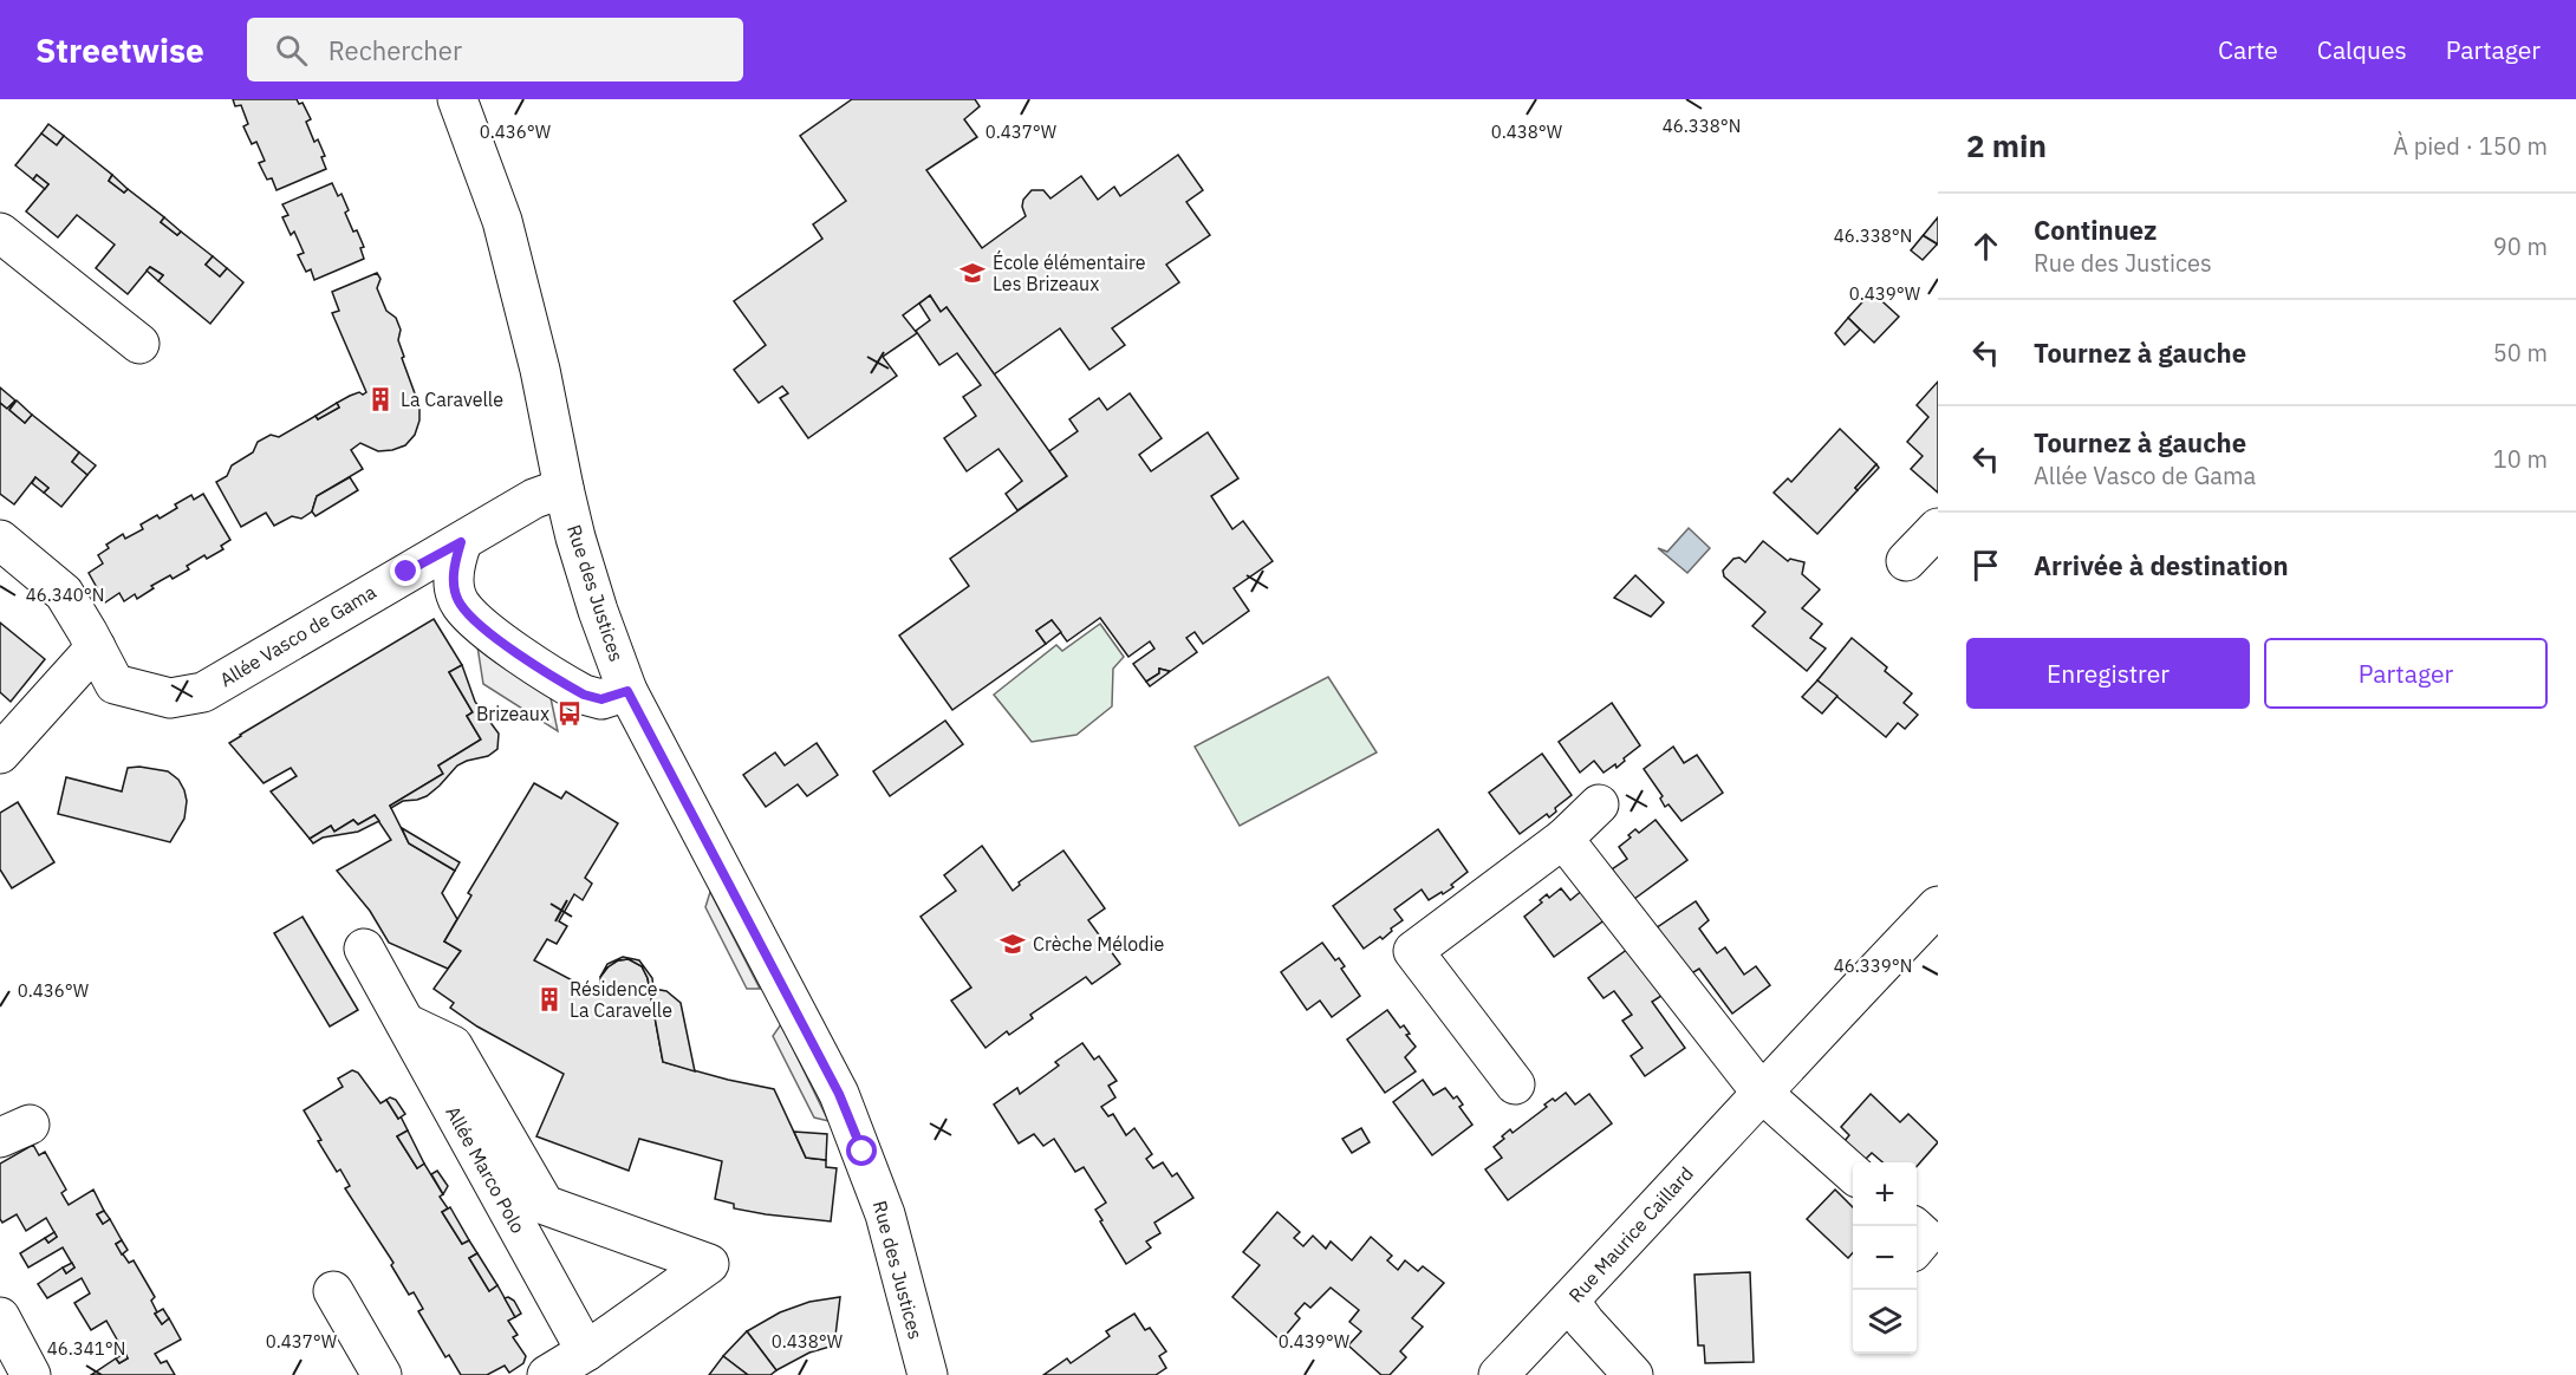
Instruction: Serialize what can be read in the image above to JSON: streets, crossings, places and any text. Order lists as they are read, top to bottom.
{
  "streets": {
    "street": [
      "Rue des Justices",
      "Allée Vasco de Gama",
      "Allée Marco Polo",
      "Rue Maurice Caillard"
    ]
  },
  "crossings": [
    ["Rue des Justices", "Allée Vasco de Gama"]
  ],
  "places": {
    "school or university": ["École élémentaire Les Brizeaux", "Crèche Mélodie"],
    "building": ["La Caravelle", "Résidence La Caravelle"],
    "bus stop": ["Brizeaux"]
  },
  "page": {
    "header": "Streetwise",
    "search": "Rechercher",
    "nav": ["Carte", "Calques", "Partager"],
    "heading": ["2 min", "À pied · 150 m"],
    "list": [
      ["Continuez", "Rue des Justices", "90 m"],
      ["Tournez à gauche", "50 m"],
      ["Tournez à gauche", "Allée Vasco de Gama", "10 m"],
      "Arrivée à destination"
    ],
    "buttons": ["Enregistrer", "Partager"],
    "map_buttons": ["+", "−"]
  },
  "coordinates": [
    "46.338°N",
    "0.436°W",
    "0.437°W",
    "0.438°W",
    "0.439°W",
    "46.340°N",
    "46.339°N",
    "46.341°N"
  ]
}
